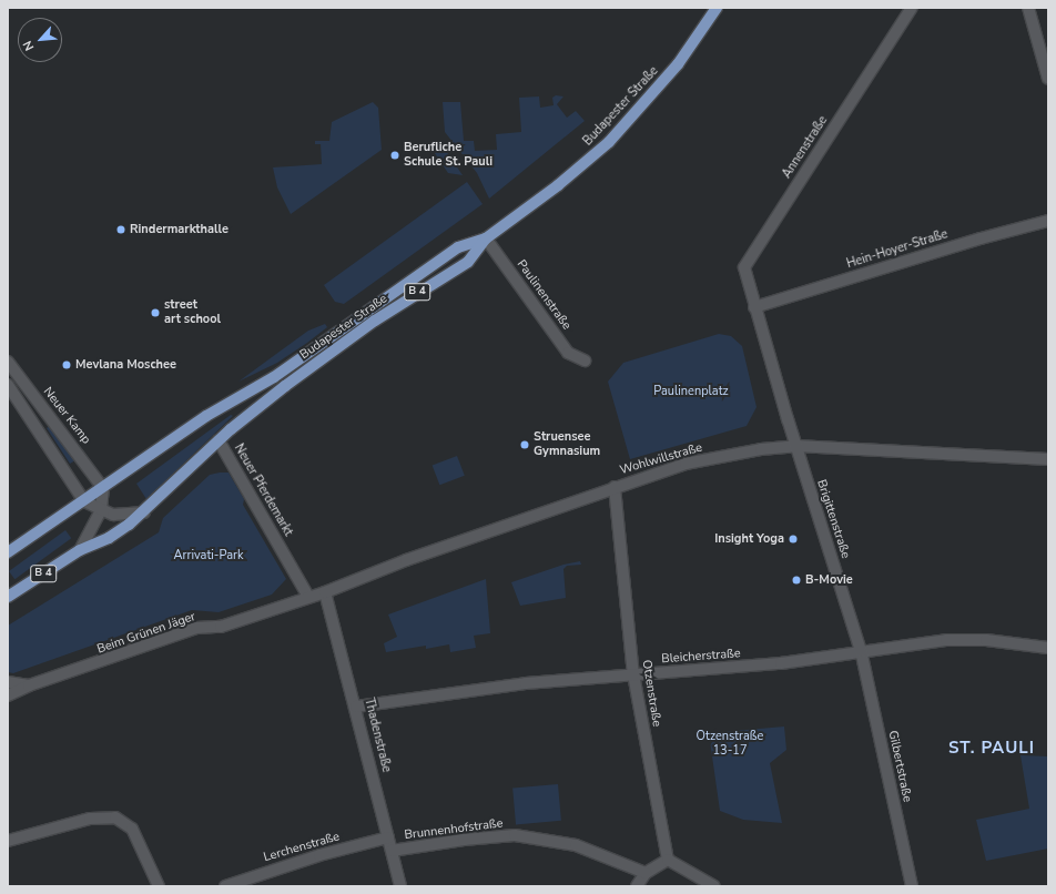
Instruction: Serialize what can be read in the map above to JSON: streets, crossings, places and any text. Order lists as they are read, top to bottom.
{
  "streets": {
    "main road": ["Budapester Straße", "B 4", "Neuer Pferdemarkt"],
    "street": [
      "Annenstraße",
      "Hein-Hoyer-Straße",
      "Paulinenstraße",
      "Neuer Kamp",
      "Wohlwillstraße",
      "Brigittenstraße",
      "Beim Grünen Jäger",
      "Bleicherstraße",
      "Otzenstraße",
      "Thadenstraße",
      "Gilbertstraße",
      "Brunnenhofstraße",
      "Lerchenstraße"
    ]
  },
  "crossings": [
    ["Budapester Straße", "B 4"],
    ["Budapester Straße", "Paulinenstraße"],
    ["Budapester Straße", "Neuer Kamp"],
    ["Budapester Straße", "Neuer Pferdemarkt"],
    ["Annenstraße", "Hein-Hoyer-Straße"],
    ["B 4", "Neuer Kamp"],
    ["B 4", "Neuer Pferdemarkt"],
    ["Neuer Kamp", "Neuer Pferdemarkt"],
    ["Wohlwillstraße", "Brigittenstraße"],
    ["Wohlwillstraße", "Beim Grünen Jäger"],
    ["Wohlwillstraße", "Otzenstraße"],
    ["Wohlwillstraße", "Thadenstraße"],
    ["Neuer Pferdemarkt", "Beim Grünen Jäger"],
    ["Brigittenstraße", "Bleicherstraße"],
    ["Brigittenstraße", "Gilbertstraße"],
    ["Beim Grünen Jäger", "Thadenstraße"],
    ["Bleicherstraße", "Otzenstraße"],
    ["Bleicherstraße", "Thadenstraße"],
    ["Bleicherstraße", "Gilbertstraße"],
    ["Thadenstraße", "Brunnenhofstraße"],
    ["Thadenstraße", "Lerchenstraße"]
  ],
  "districts": ["ST. PAULI"],
  "parks": ["Paulinenplatz", "Arrivati-Park", "Otzenstraße 13-17"],
  "places": [
    "Berufliche Schule St. Pauli",
    "Rindermarkthalle",
    "street art school",
    "Mevlana Moschee",
    "Struensee Gymnasium",
    "Insight Yoga",
    "B-Movie"
  ],
  "north": "bottom left"
}
